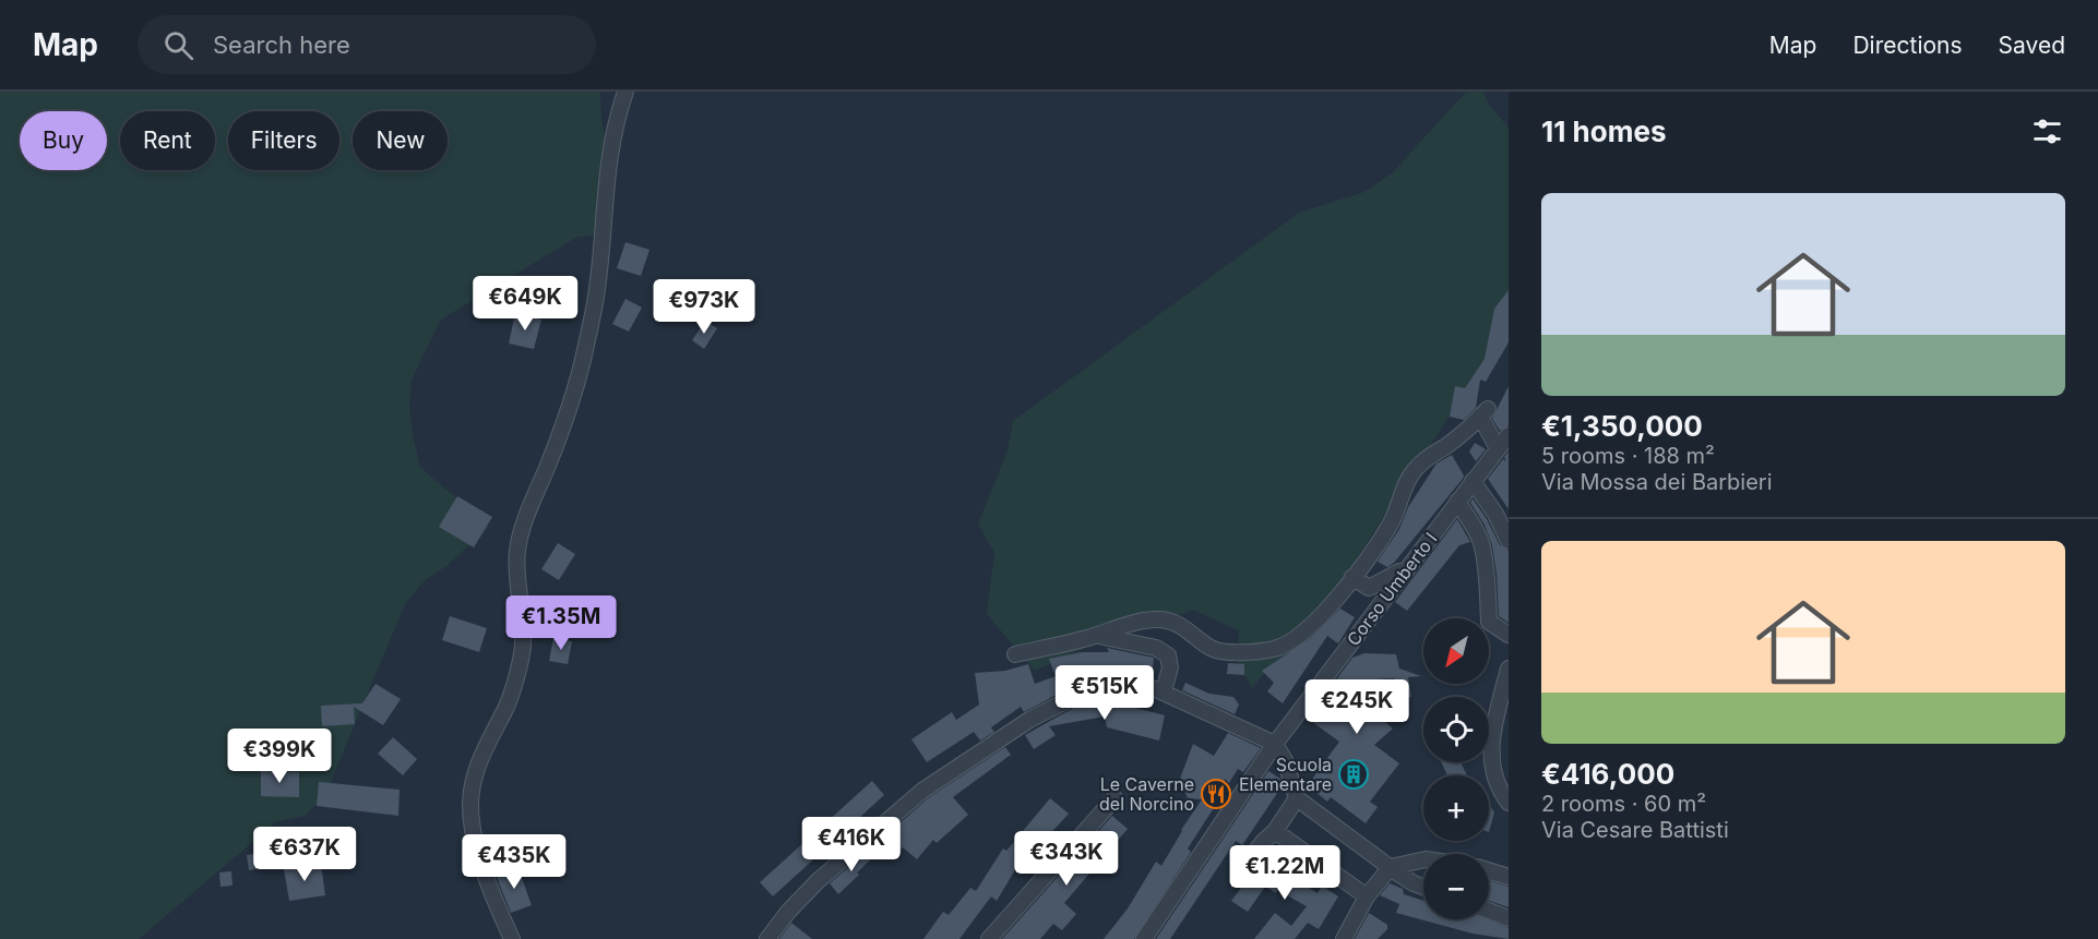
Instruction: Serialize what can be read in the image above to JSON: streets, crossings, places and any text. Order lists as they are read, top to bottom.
{
  "streets": {
    "street": ["Corso Umberto I"]
  },
  "places": {
    "building": ["Scuola Elementare"],
    "restaurant": ["Le Caverne del Norcino"]
  },
  "north": "bottom left",
  "page": {
    "header": "Map",
    "search": "Search here",
    "nav": ["Map", "Directions", "Saved"],
    "heading": "11 homes",
    "chip": [
      "Buy",
      "Rent",
      "Filters",
      "New"
    ],
    "list": [
      {
        "name": "€1,350,000",
        "note": "5 rooms · 188 m² · Via Mossa dei Barbieri"
      },
      {
        "name": "€416,000",
        "note": "2 rooms · 60 m² · Via Cesare Battisti"
      }
    ],
    "price": [
      "€649K",
      "€973K",
      "€1.35M",
      "€515K",
      "€245K",
      "€399K",
      "€416K",
      "€637K",
      "€343K",
      "€435K",
      "€1.22M"
    ],
    "map_buttons": ["+", "−"]
  }
}
